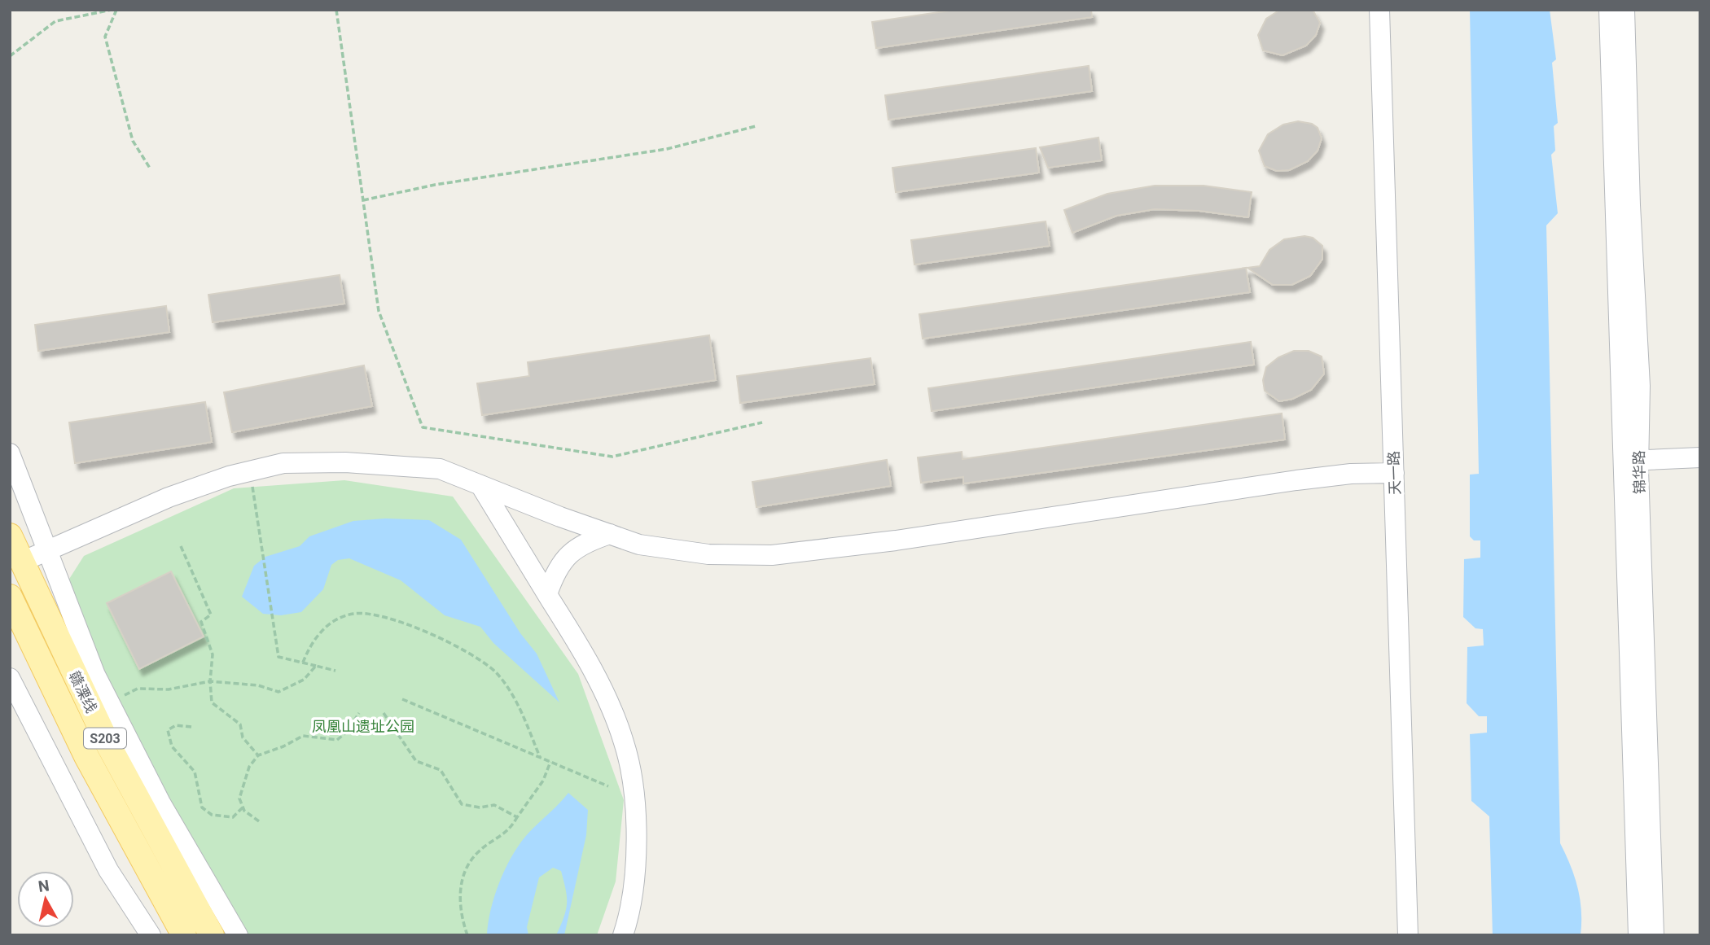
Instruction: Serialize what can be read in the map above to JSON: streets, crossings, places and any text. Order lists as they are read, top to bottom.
{
  "streets": {
    "main road": ["赣溧线", "S203"],
    "street": ["锦华路", "天一路"]
  },
  "parks": ["凤凰山遗址公园"],
  "north": "top"
}
